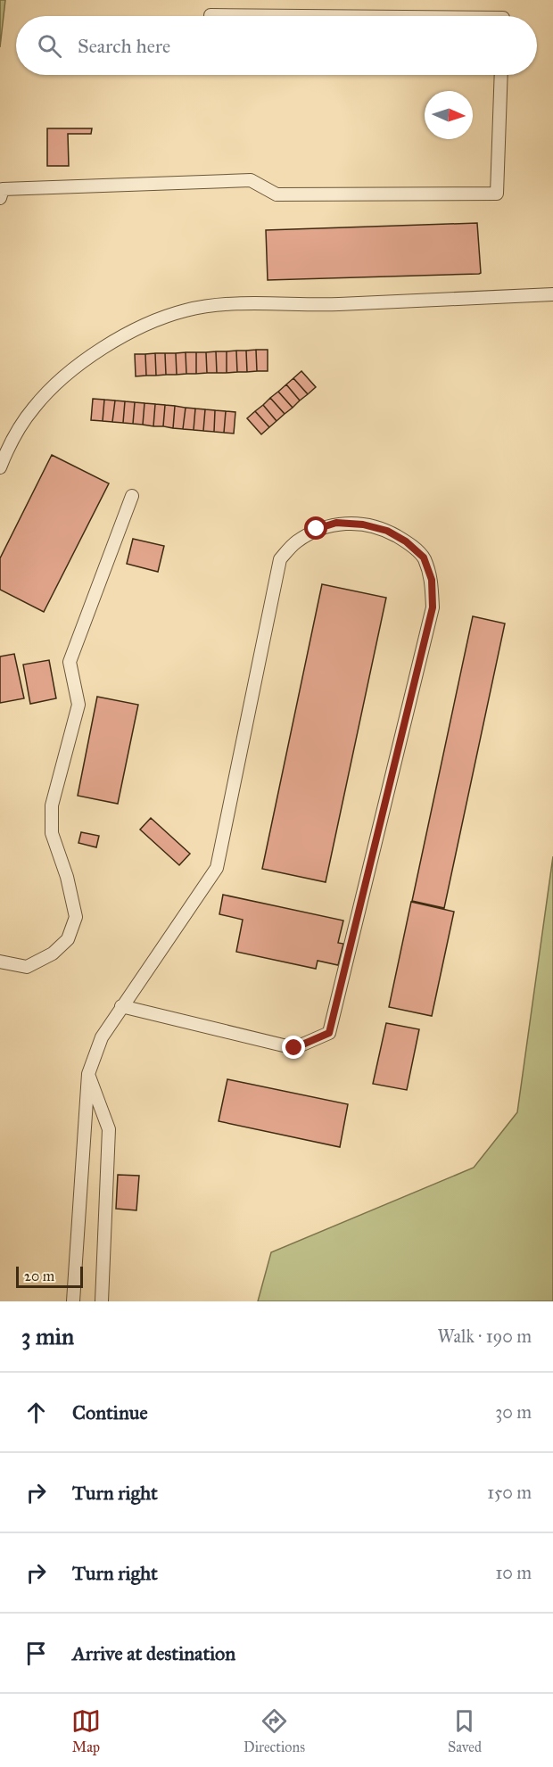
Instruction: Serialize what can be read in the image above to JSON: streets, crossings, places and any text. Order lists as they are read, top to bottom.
{
  "scale_bar": "20 m",
  "north": "right",
  "page": {
    "search": "Search here",
    "scale": "20 m",
    "heading": ["3 min", "Walk · 190 m"],
    "list": [
      ["Continue", "30 m"],
      ["Turn right", "150 m"],
      ["Turn right", "10 m"],
      "Arrive at destination"
    ],
    "nav": ["Map", "Directions", "Saved"]
  }
}
